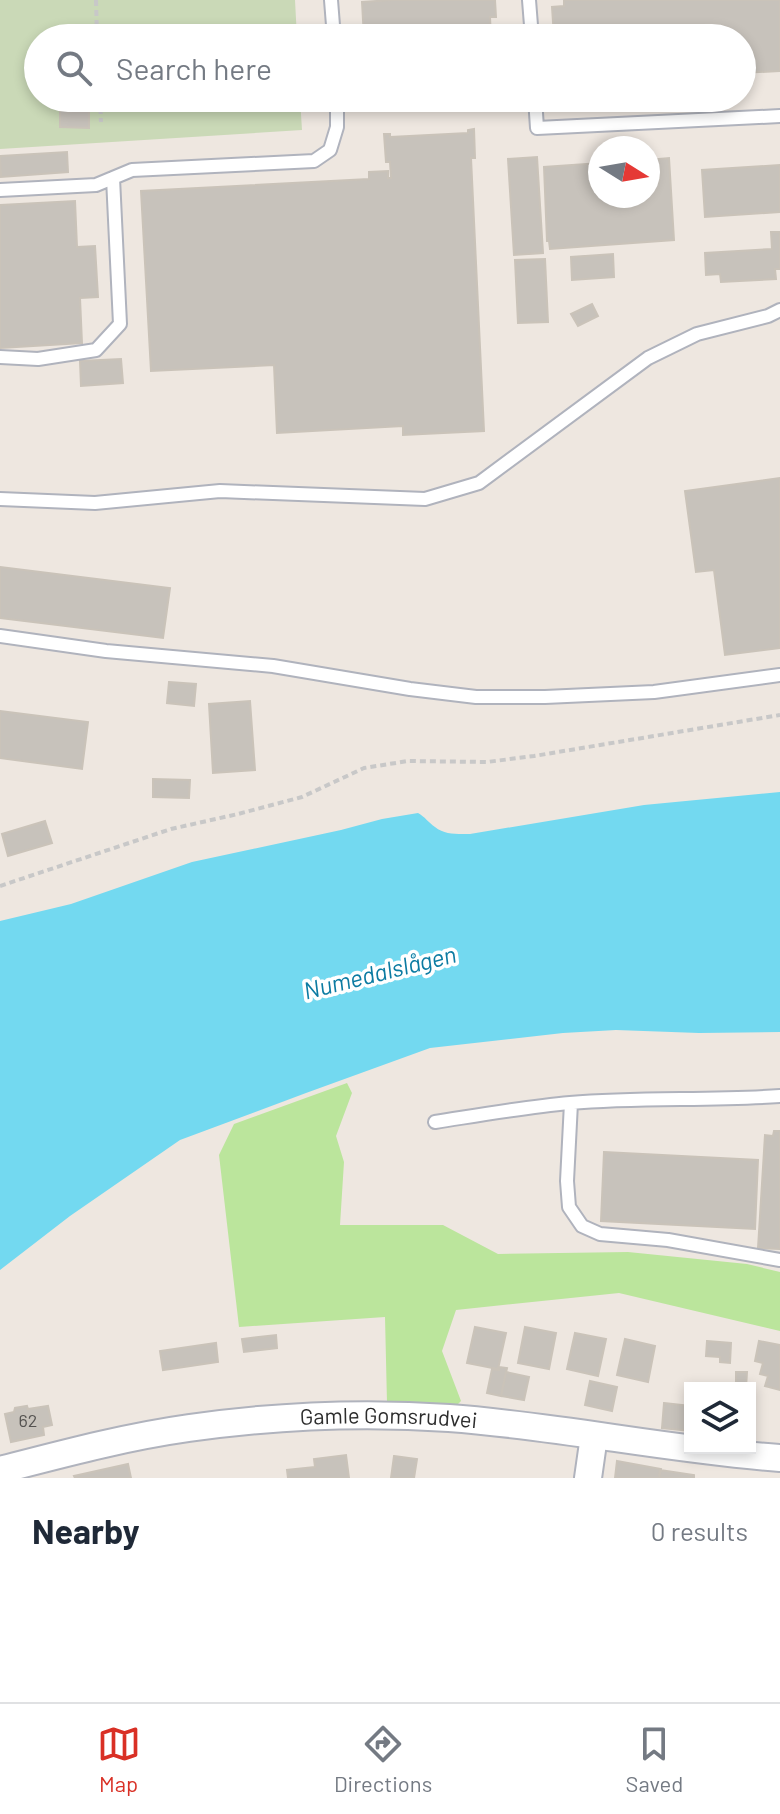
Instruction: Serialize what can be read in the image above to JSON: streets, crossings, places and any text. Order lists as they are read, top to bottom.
{
  "streets": {
    "street": ["Gamle Gomsrudvei"]
  },
  "water": ["Numedalslågen"],
  "house_numbers": ["62"],
  "north": "right",
  "page": {
    "search": "Search here",
    "heading": ["Nearby", "0 results"],
    "nav": ["Map", "Directions", "Saved"]
  }
}
